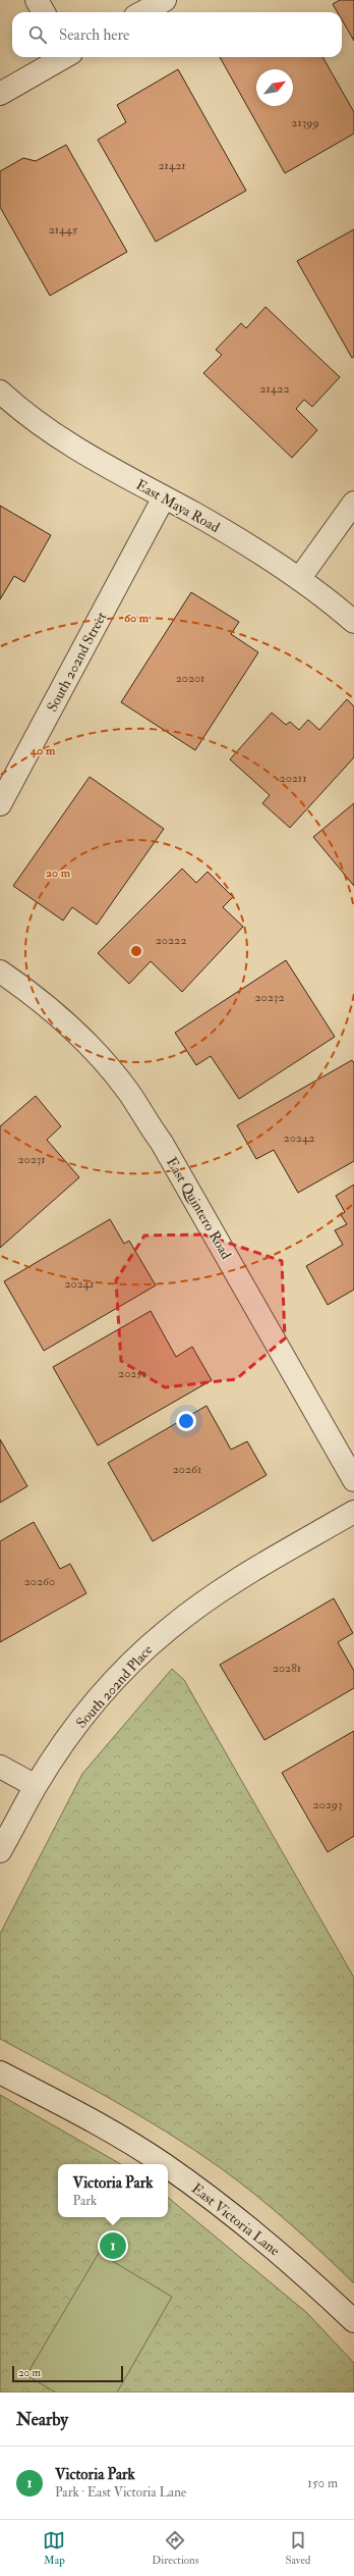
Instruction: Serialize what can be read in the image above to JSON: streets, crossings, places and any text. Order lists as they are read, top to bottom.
{
  "streets": {
    "street": [
      "East Maya Road",
      "South 202nd Street",
      "East Quintero Road",
      "South 202nd Place",
      "East Victoria Lane"
    ]
  },
  "crossings": [
    ["East Maya Road", "South 202nd Street"]
  ],
  "house_numbers": [
    "21399",
    "21421",
    "21445",
    "21422",
    "20201",
    "20211",
    "20222",
    "20232",
    "20242",
    "20231",
    "20241",
    "20251",
    "20261",
    "20260",
    "20281",
    "20293"
  ],
  "scale_bar": "20 m",
  "north": "top right",
  "page": {
    "search": "Search here",
    "popup": ["Victoria Park", "Park"],
    "pins": "1",
    "scale": "20 m",
    "heading": "Nearby",
    "list": [
      {
        "mark": "1",
        "name": "Victoria Park",
        "note": "Park · East Victoria Lane",
        "value": "150 m"
      }
    ],
    "nav": ["Map", "Directions", "Saved"]
  },
  "rings": ["60 m", "40 m", "20 m"]
}
